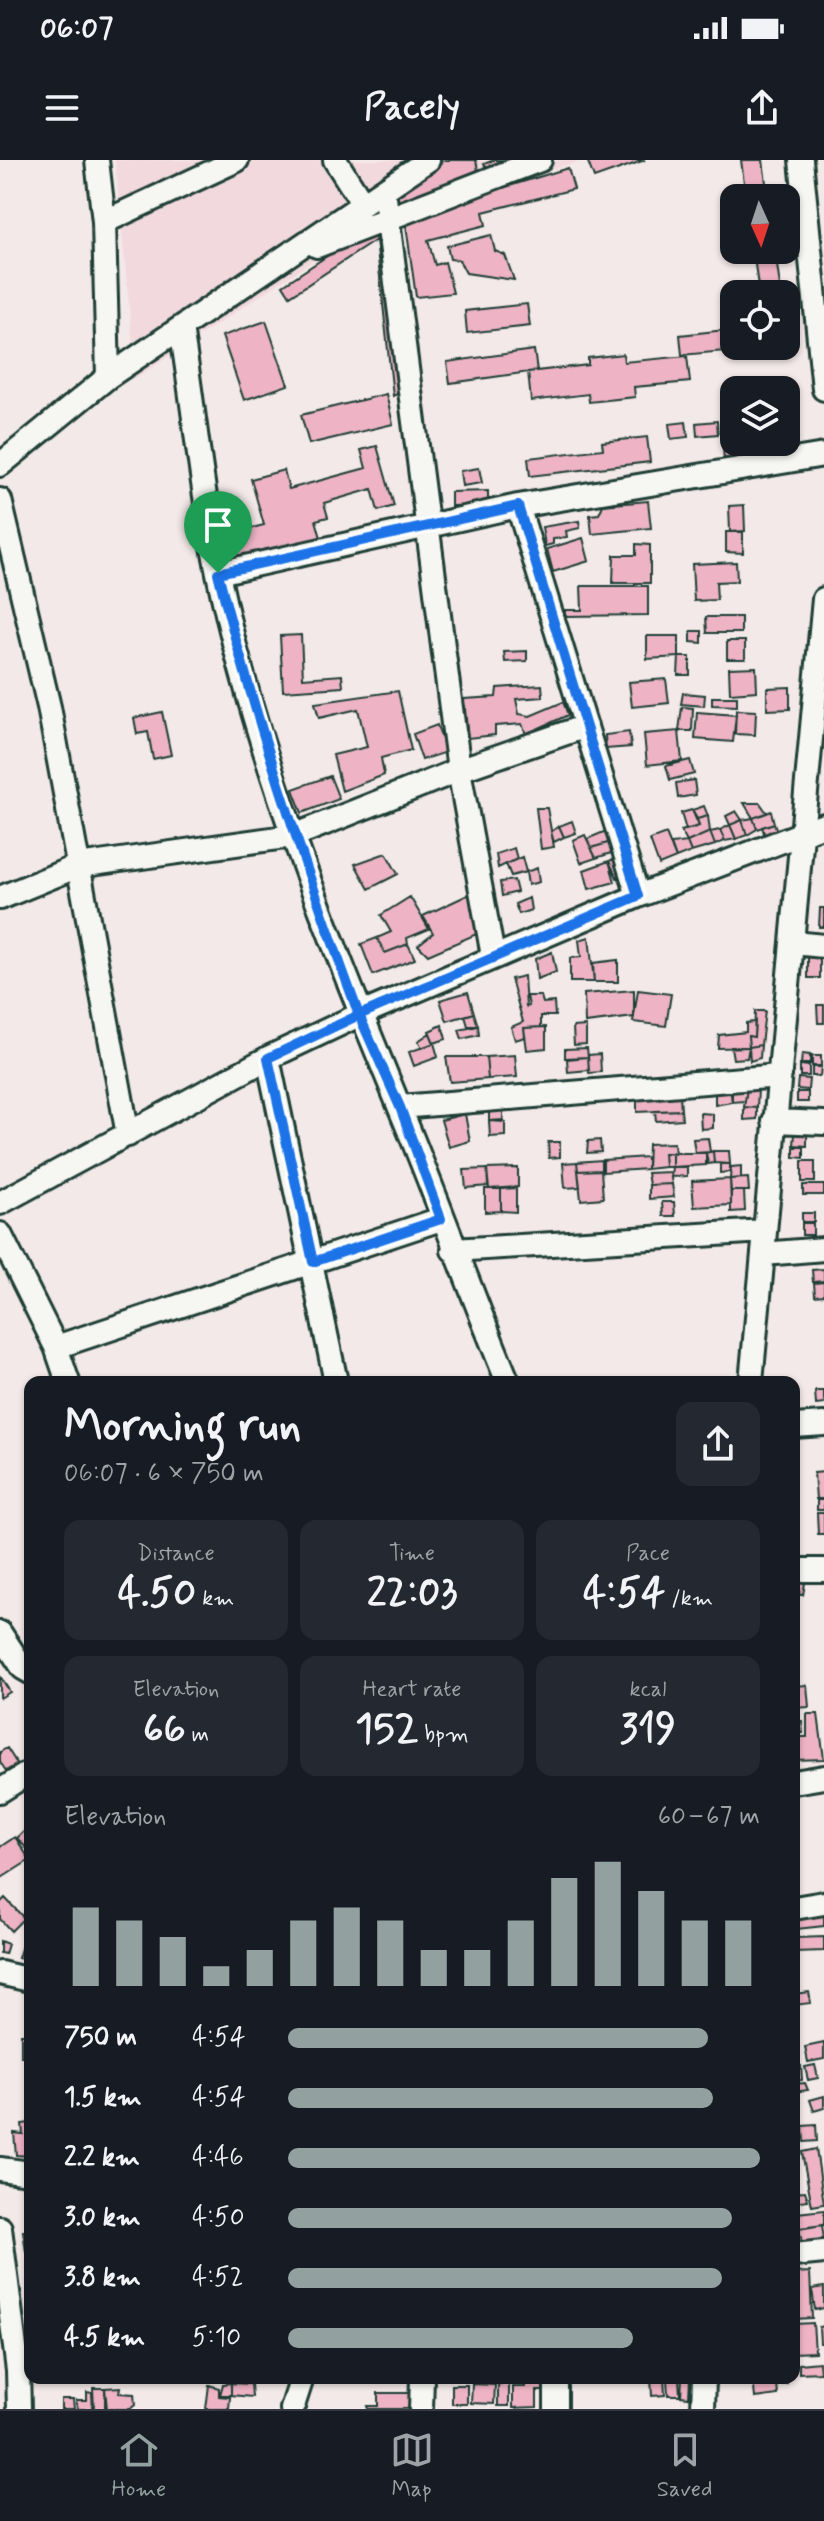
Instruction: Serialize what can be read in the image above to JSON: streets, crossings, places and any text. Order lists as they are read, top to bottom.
{
  "north": "bottom",
  "page": {
    "status": "06:07",
    "header": "Pacely",
    "heading": ["Morning run", "06:07 · 6 × 750 m"],
    "stats": [
      ["Distance", "4.50 km"],
      ["Time", "22:03"],
      ["Pace", "4:54 /km"],
      ["Elevation", "66 m"],
      ["Heart rate", "152 bpm"],
      ["kcal", "319"]
    ],
    "chart": ["Elevation", "60–67 m"],
    "list": [
      {
        "name": "750 m",
        "note": "4:54"
      },
      {
        "name": "1.5 km",
        "note": "4:54"
      },
      {
        "name": "2.2 km",
        "note": "4:46"
      },
      {
        "name": "3.0 km",
        "note": "4:50"
      },
      {
        "name": "3.8 km",
        "note": "4:52"
      },
      {
        "name": "4.5 km",
        "note": "5:10"
      }
    ],
    "tabs": ["Home", "Map", "Saved"]
  }
}
